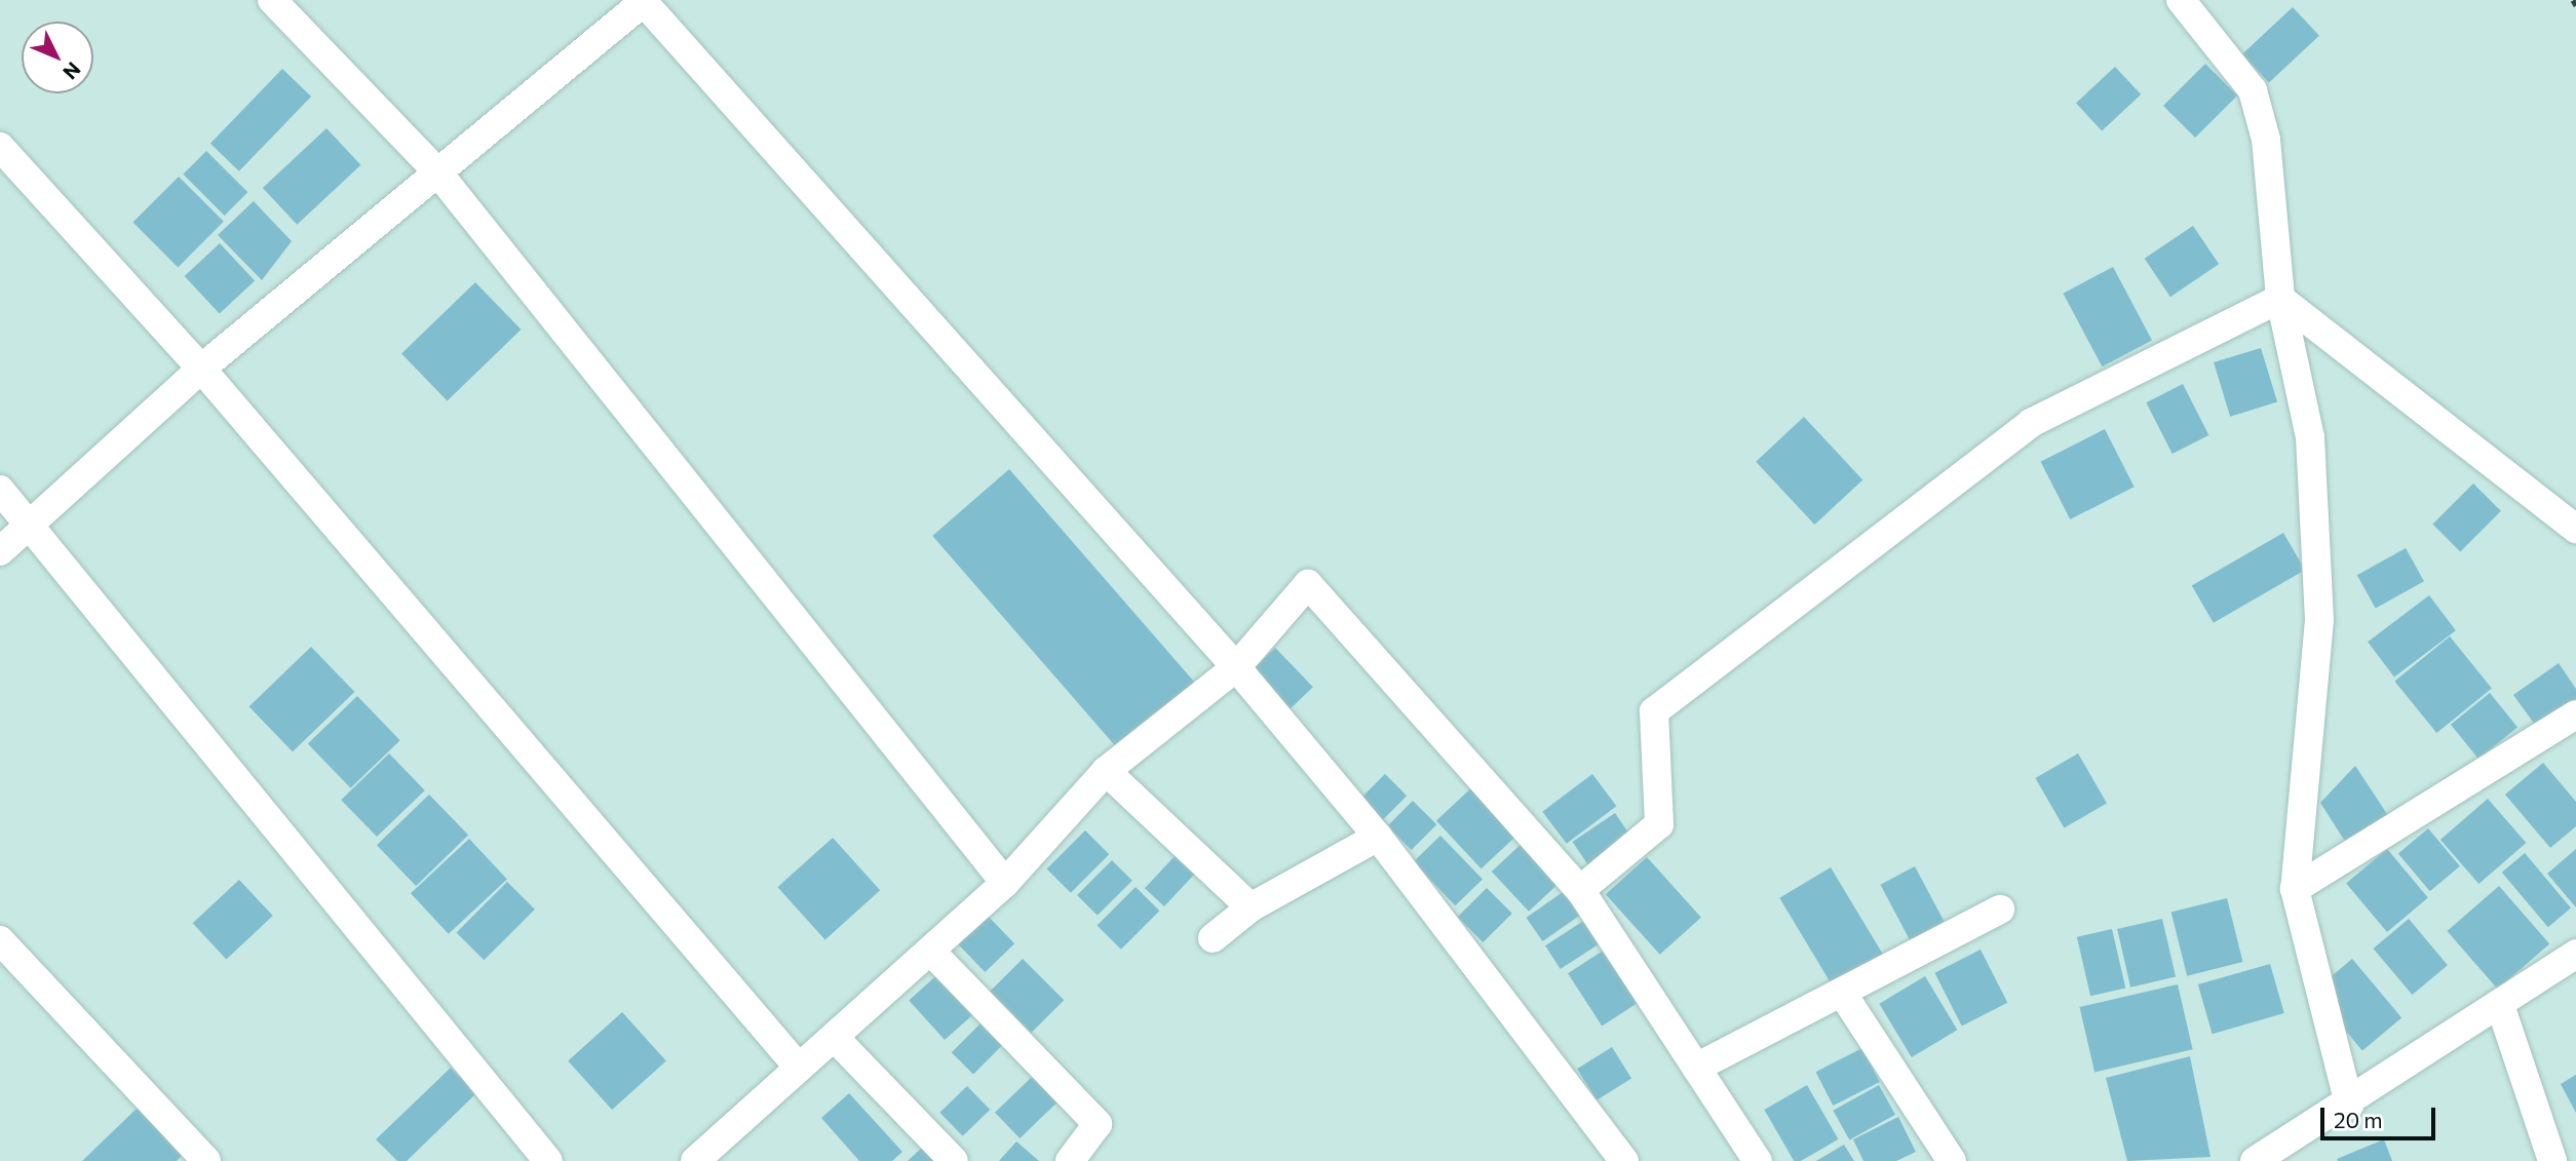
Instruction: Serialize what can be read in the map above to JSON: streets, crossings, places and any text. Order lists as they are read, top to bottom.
{
  "scale_bar": "20 m",
  "north": "bottom right"
}
